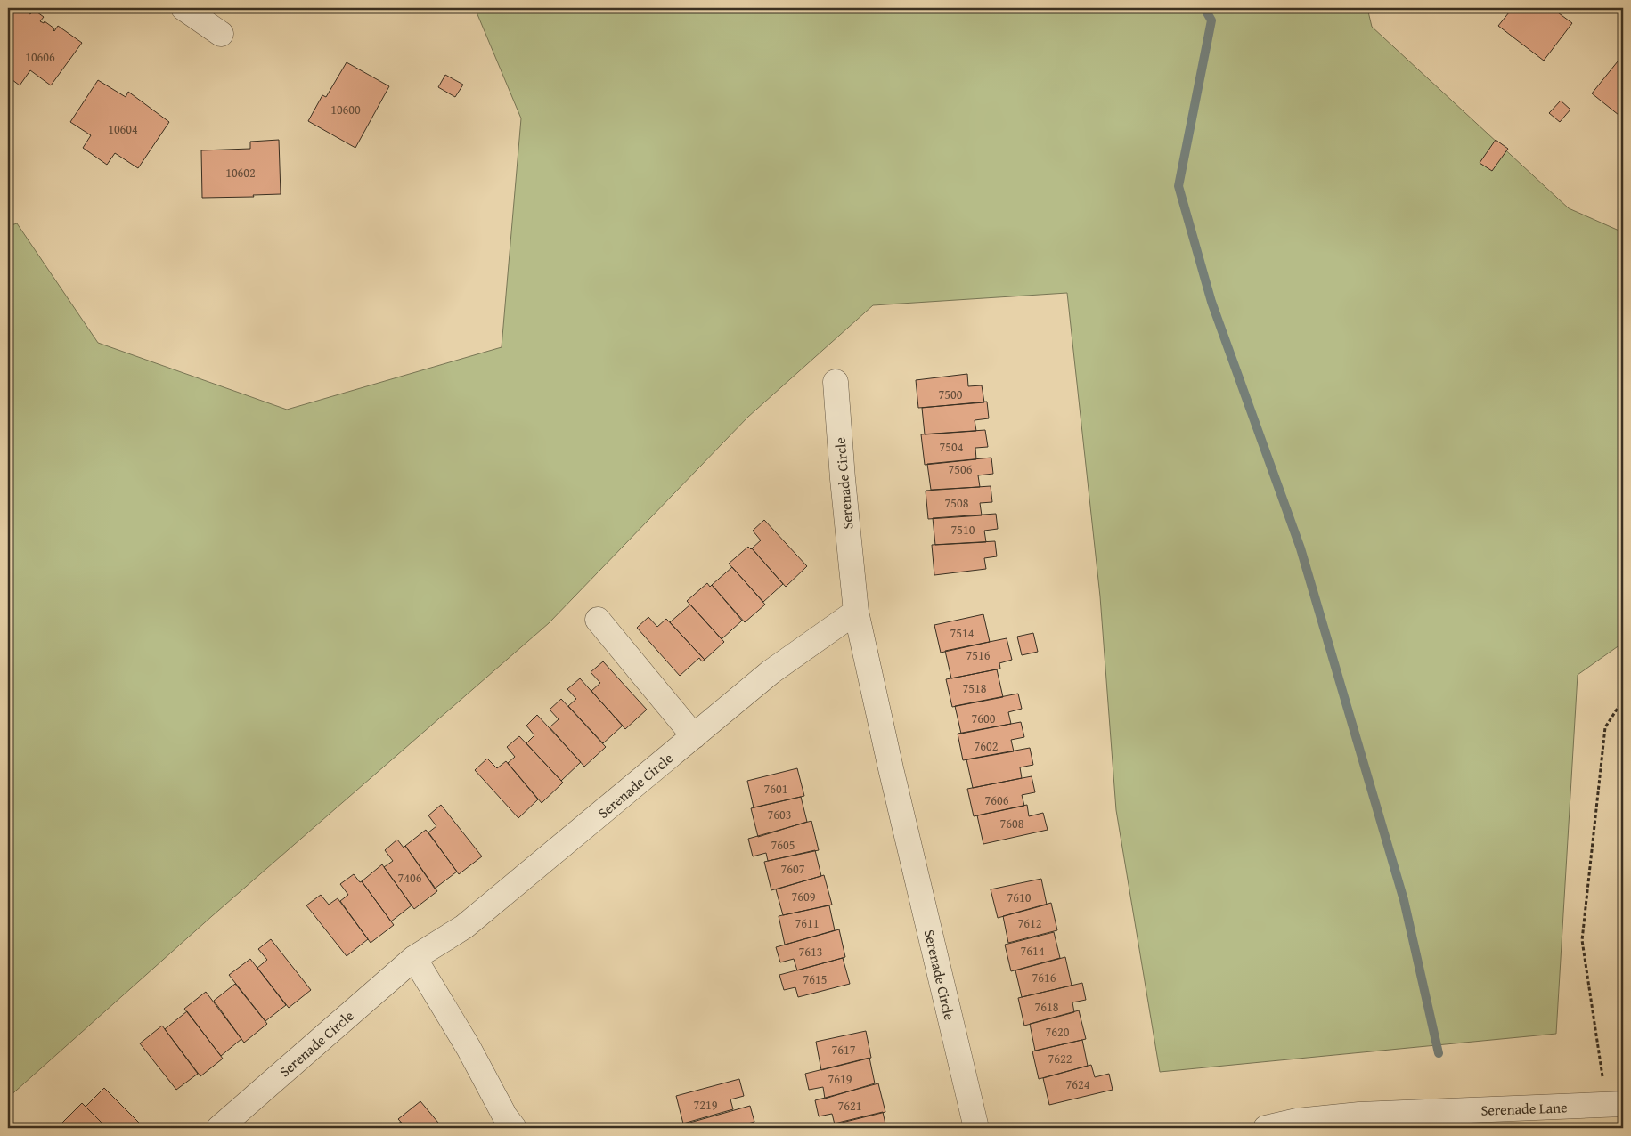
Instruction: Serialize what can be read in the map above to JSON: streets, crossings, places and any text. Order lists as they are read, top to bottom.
{
  "streets": {
    "street": ["Serenade Circle", "Serenade Lane"]
  },
  "house_numbers": [
    "10606",
    "10600",
    "10604",
    "10602",
    "7500",
    "7504",
    "7506",
    "7508",
    "7510",
    "7514",
    "7516",
    "7518",
    "7600",
    "7602",
    "7601",
    "7606",
    "7603",
    "7608",
    "7605",
    "7607",
    "7406",
    "7609",
    "7610",
    "7611",
    "7612",
    "7614",
    "7613",
    "7616",
    "7615",
    "7618",
    "7620",
    "7617",
    "7622",
    "7619",
    "7624",
    "7219",
    "7621"
  ]
}
